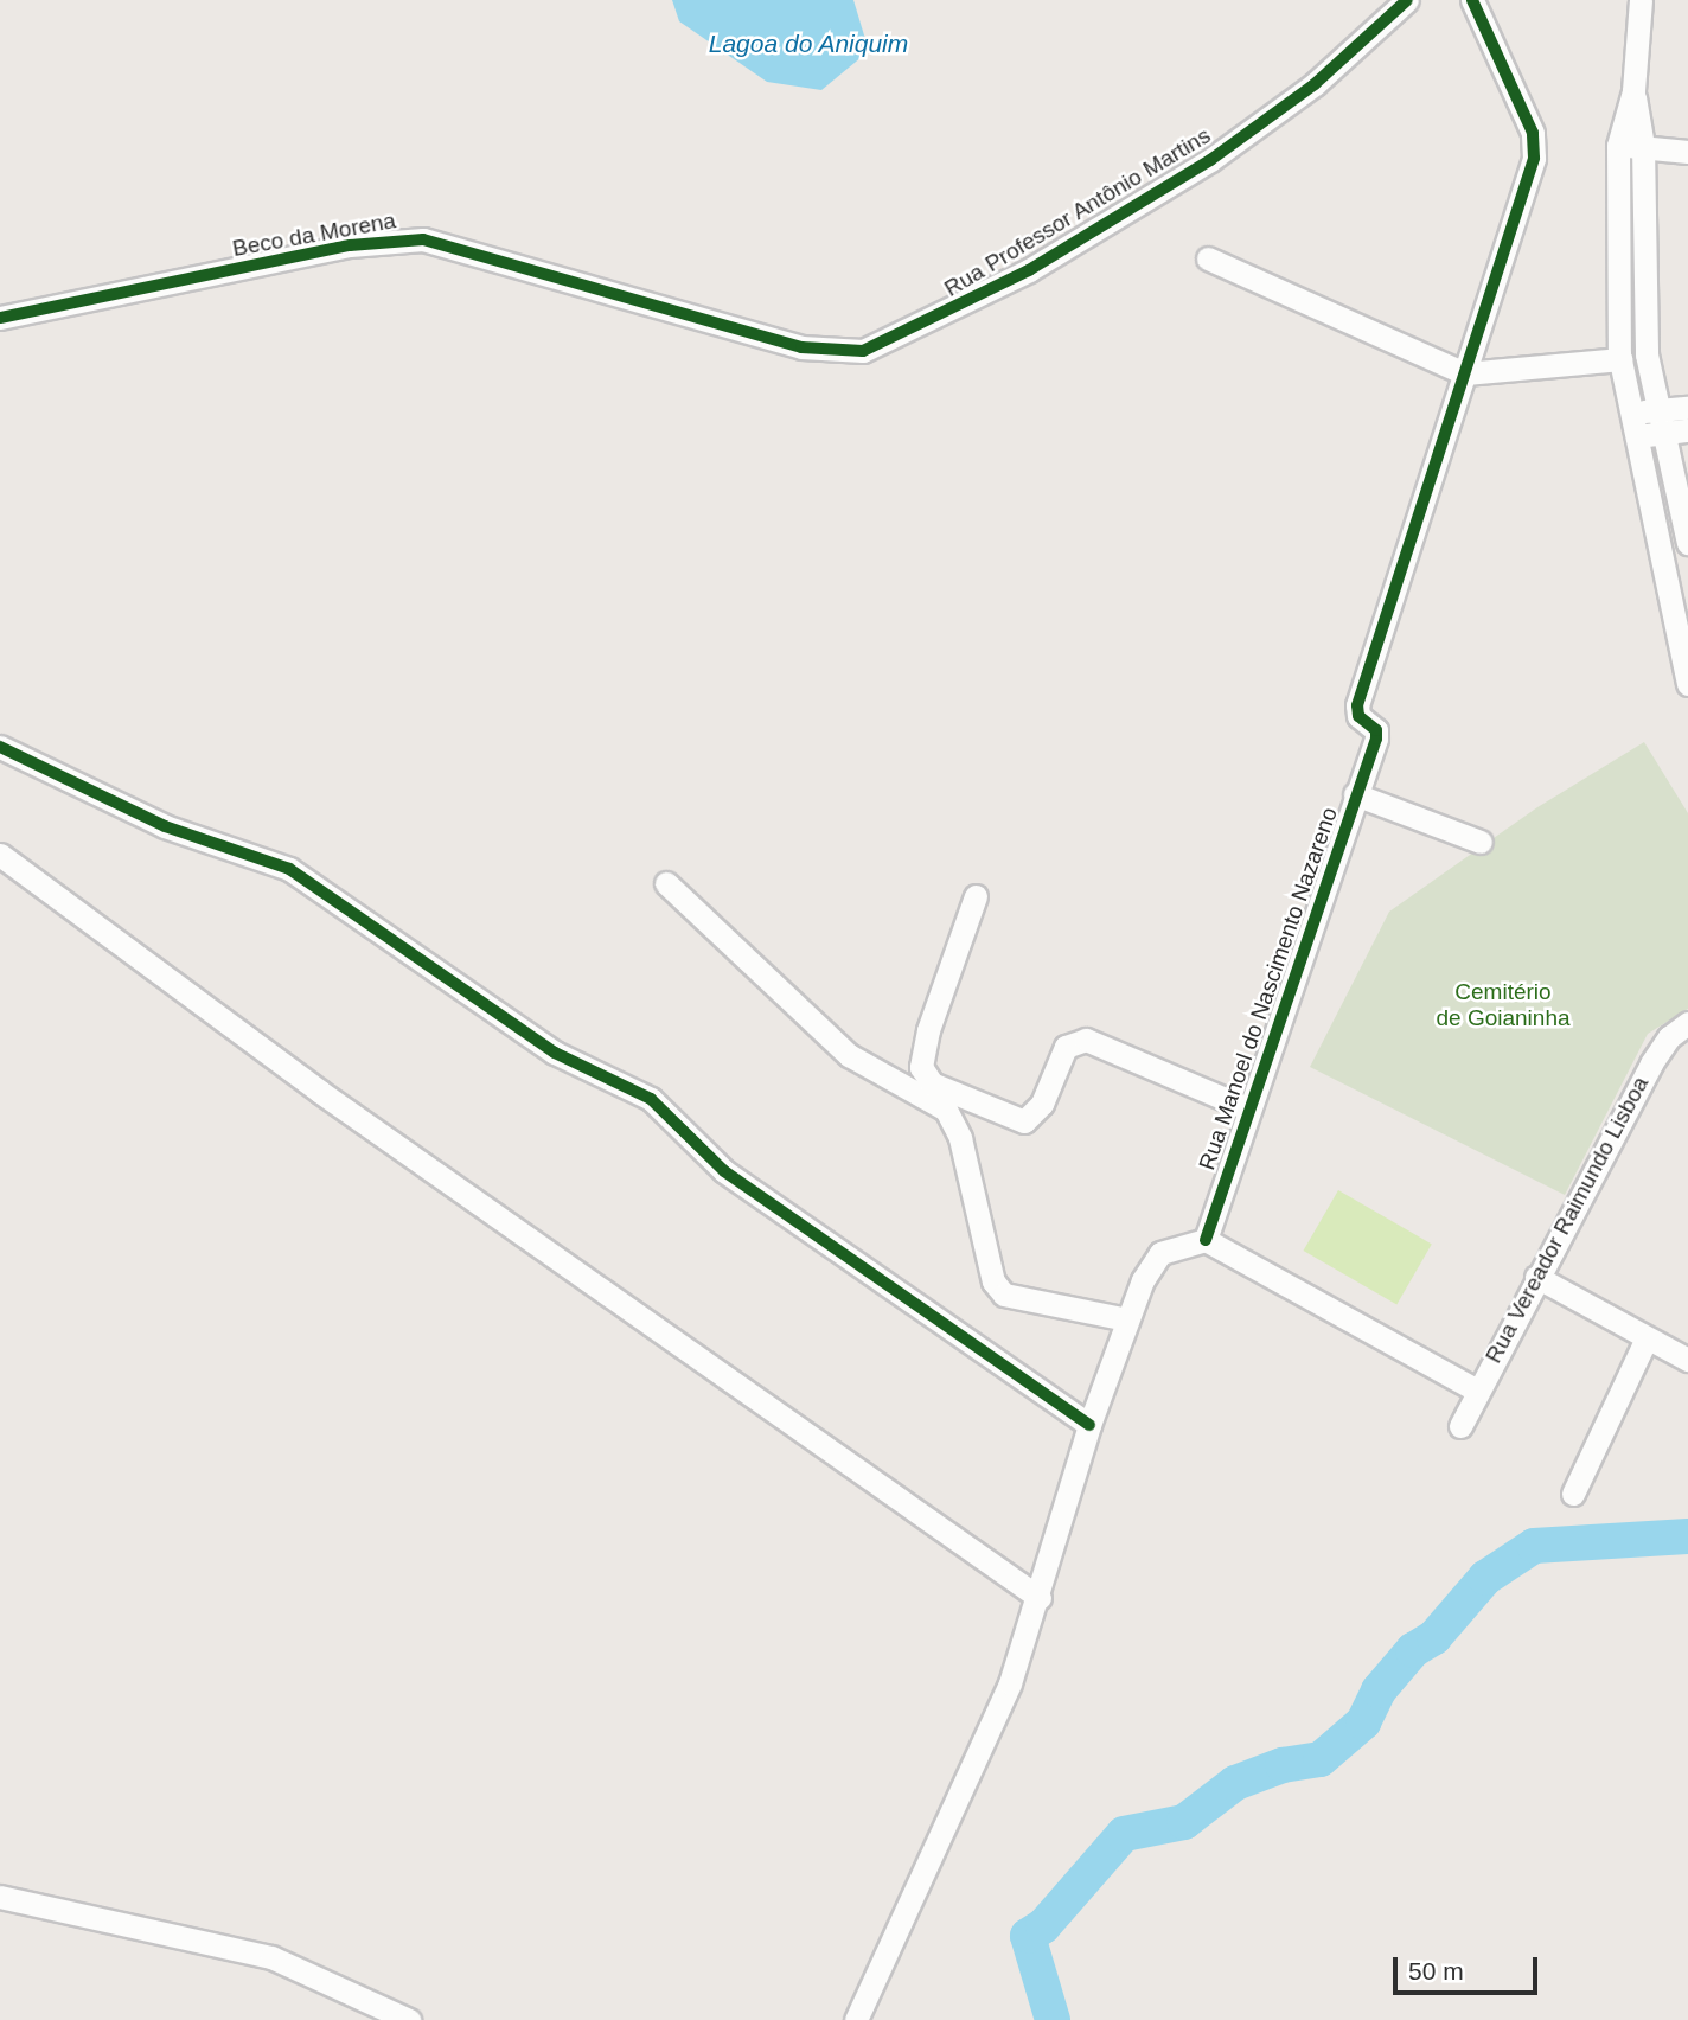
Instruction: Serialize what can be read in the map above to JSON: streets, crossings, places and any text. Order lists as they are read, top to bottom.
{
  "streets": {
    "street": [
      "Rua Professor Antônio Martins",
      "Beco da Morena",
      "Rua Manoel do Nascimento Nazareno",
      "Rua Vereador Raimundo Lisboa"
    ]
  },
  "crossings": [
    ["Rua Professor Antônio Martins", "Beco da Morena"]
  ],
  "water": ["Lagoa do Aniquim"],
  "parks": ["Cemitério de Goianinha"],
  "scale_bar": "50 m"
}
